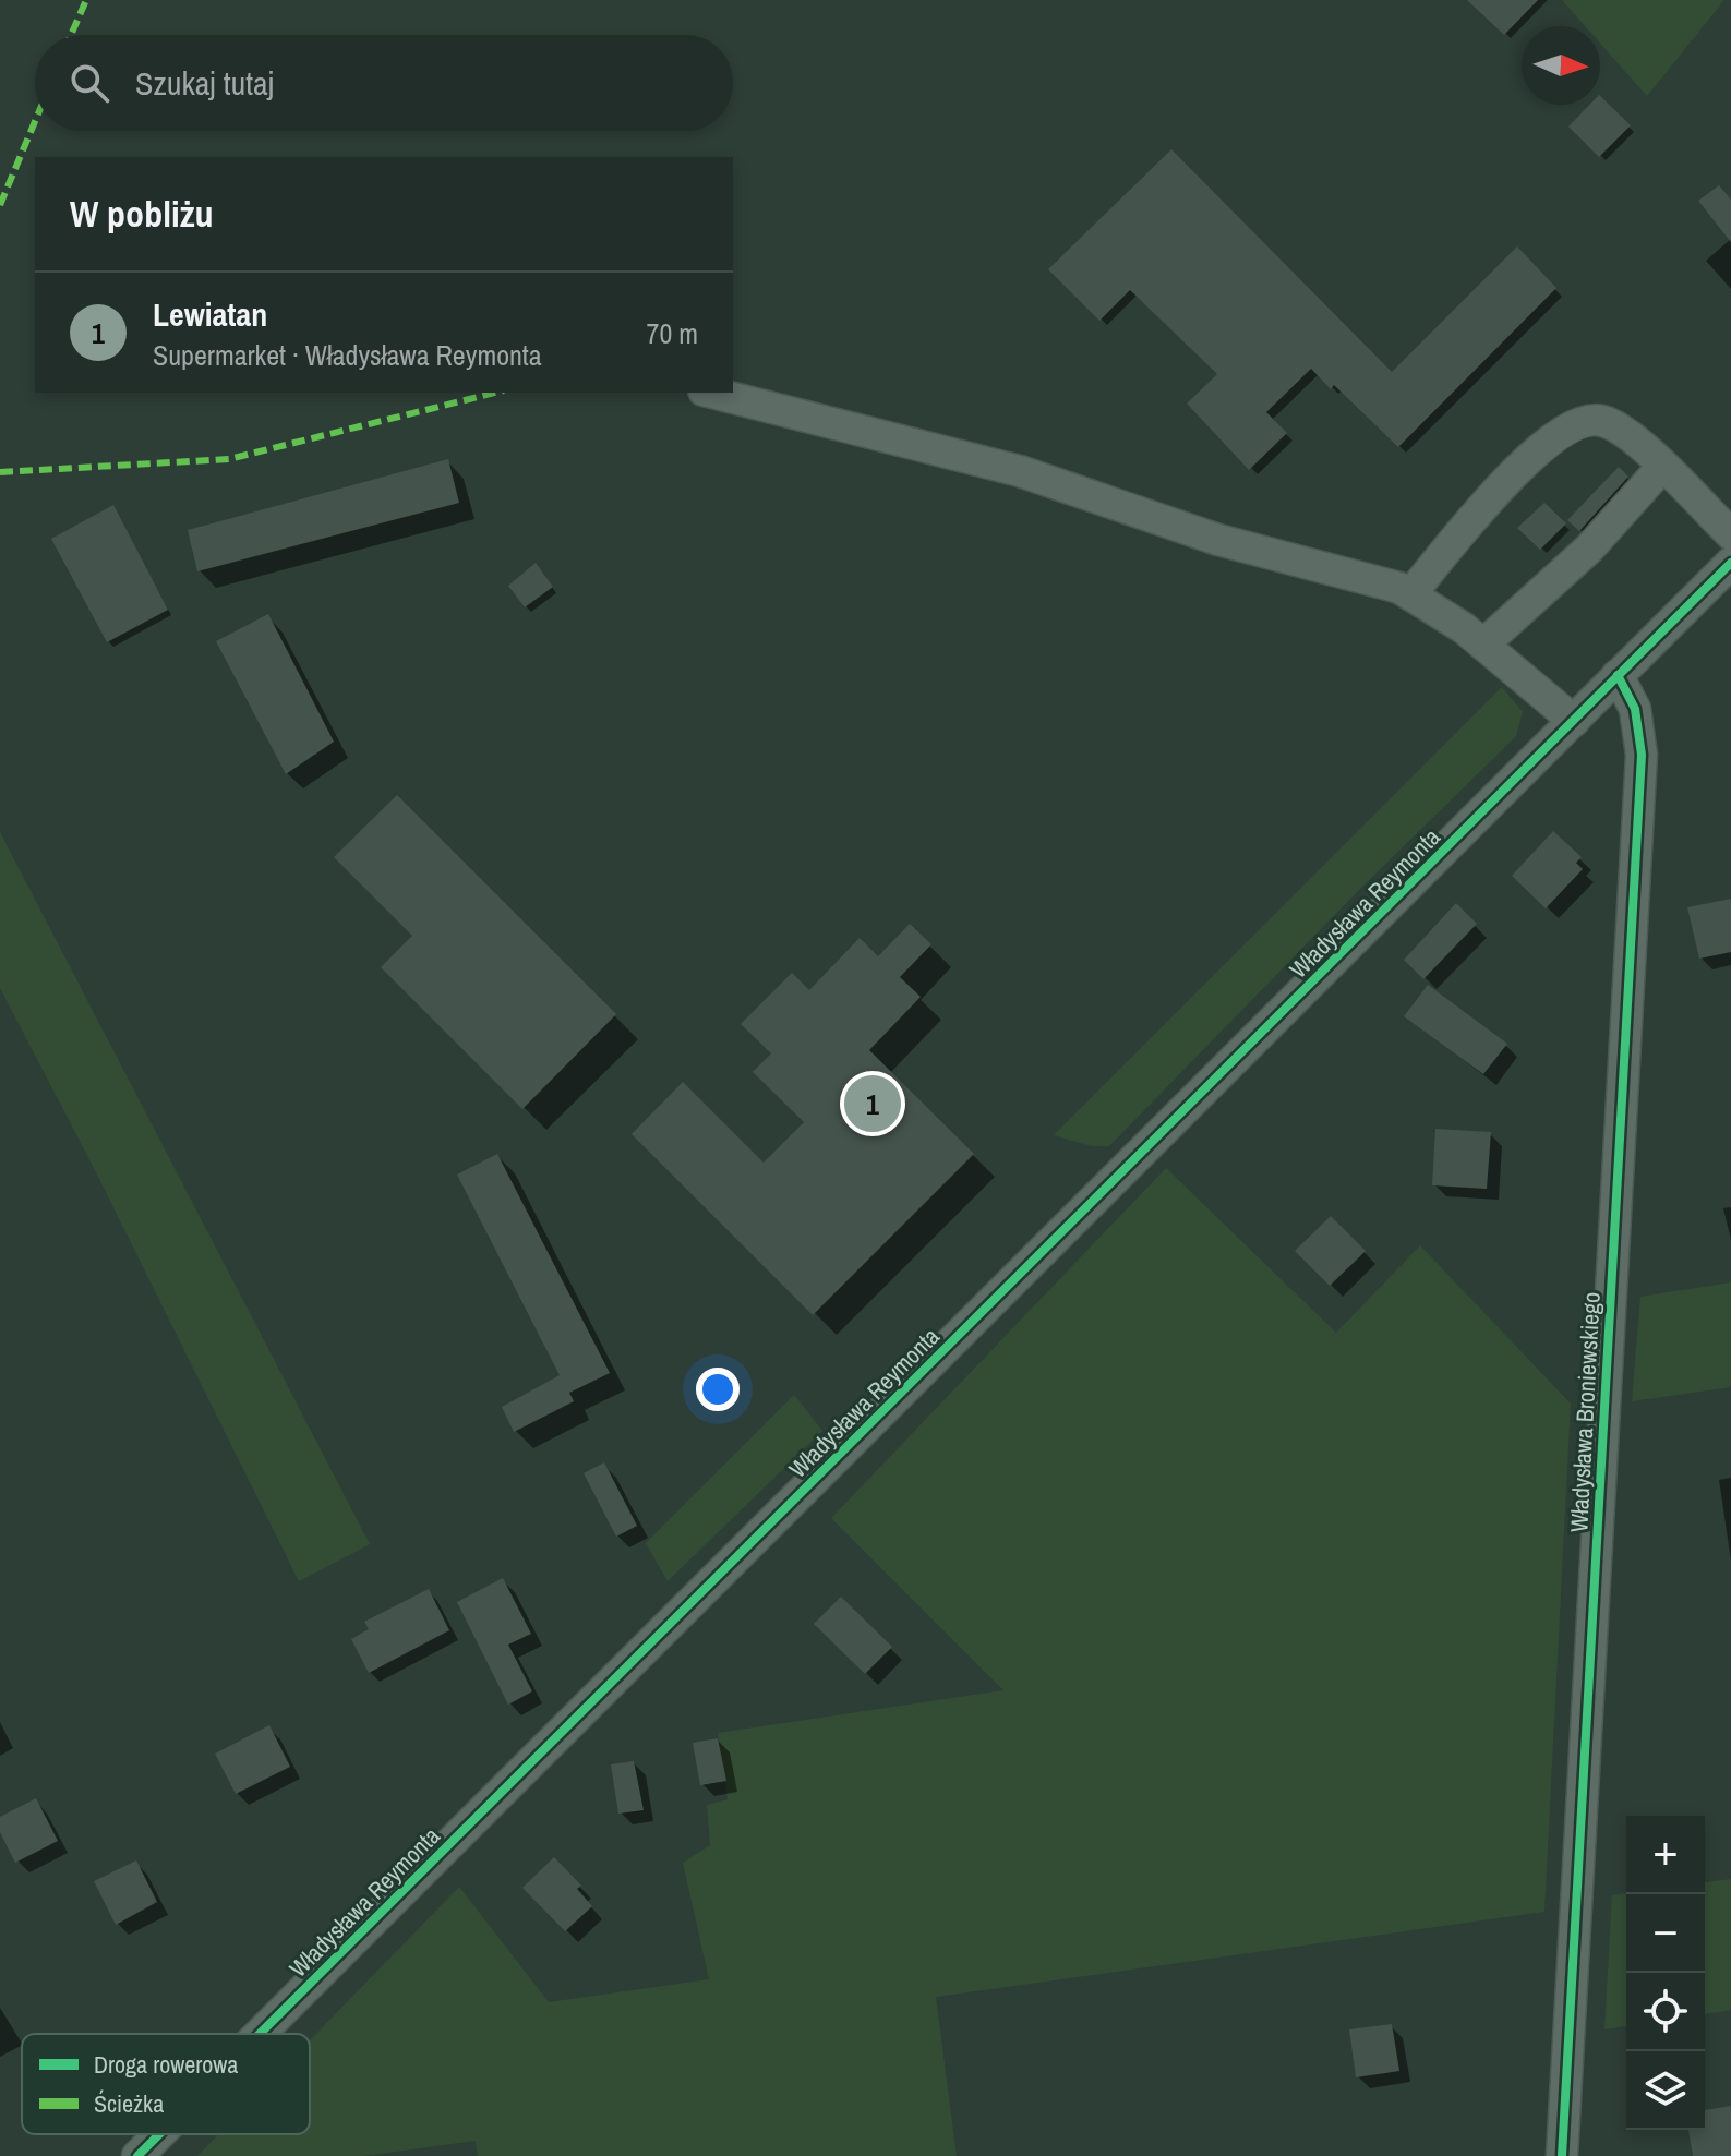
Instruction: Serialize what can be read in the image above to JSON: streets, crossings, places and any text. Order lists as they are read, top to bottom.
{
  "streets": {
    "street": ["Władysława Reymonta", "Władysława Broniewskiego"]
  },
  "crossings": [
    ["Władysława Reymonta", "Władysława Broniewskiego"]
  ],
  "legend": ["Droga rowerowa", "Ścieżka"],
  "north": "right",
  "page": {
    "search": "Szukaj tutaj",
    "heading": "W pobliżu",
    "list": [
      {
        "mark": "1",
        "name": "Lewiatan",
        "note": "Supermarket · Władysława Reymonta",
        "value": "70 m"
      }
    ],
    "pins": "1",
    "map_buttons": ["+", "−"]
  }
}
